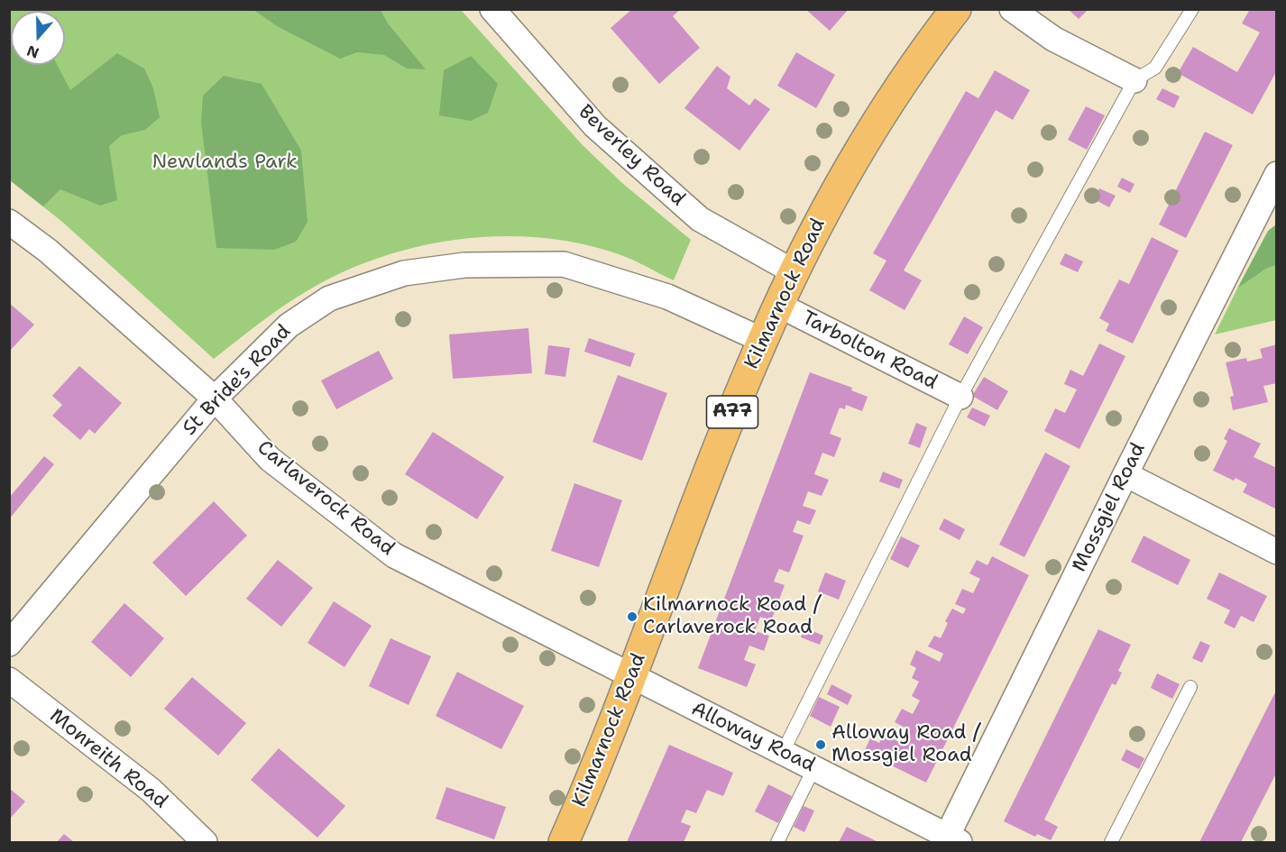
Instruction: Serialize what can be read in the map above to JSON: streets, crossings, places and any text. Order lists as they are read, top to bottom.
{
  "streets": {
    "main road": ["Kilmarnock Road", "A77"],
    "street": [
      "Beverley Road",
      "Tarbolton Road",
      "St Bride's Road",
      "Carlaverock Road",
      "Mossgiel Road",
      "Alloway Road",
      "Monreith Road"
    ]
  },
  "crossings": [
    ["Beverley Road", "Kilmarnock Road"],
    ["Kilmarnock Road", "Tarbolton Road"],
    ["Kilmarnock Road", "St Bride's Road"],
    ["Kilmarnock Road", "Carlaverock Road"],
    ["Kilmarnock Road", "Alloway Road"],
    ["St Bride's Road", "Carlaverock Road"],
    ["Carlaverock Road", "Alloway Road"],
    ["Mossgiel Road", "Alloway Road"]
  ],
  "parks": ["Newlands Park"],
  "places": ["Kilmarnock Road / Carlaverock Road", "Alloway Road / Mossgiel Road"],
  "north": "bottom"
}
